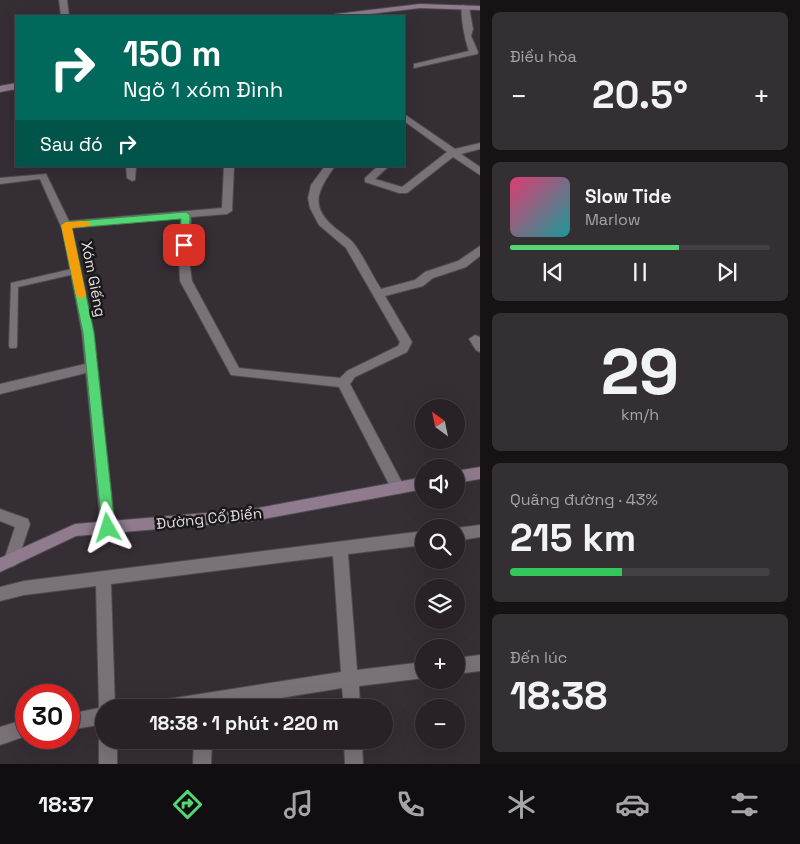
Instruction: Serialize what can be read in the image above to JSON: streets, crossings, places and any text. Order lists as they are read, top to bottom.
{
  "streets": {
    "street": ["Xóm Giếng", "Đường Cổ Điển"]
  },
  "crossings": [
    ["Xóm Giếng", "Đường Cổ Điển"]
  ],
  "north": "top left",
  "page": {
    "tile": [
      "Điều hòa",
      ["29", "km/h"],
      ["Quãng đường · 43%", "215 km"],
      ["Đến lúc", "18:38"]
    ],
    "turn": ["150 m", "Ngõ 1 xóm Đình"],
    "heat": ["−", "20.5°", "+"],
    "then": "Sau đó",
    "song": ["Slow Tide", "Marlow"],
    "map_buttons": ["+", "−"],
    "limit": "30",
    "trip": "18:38 · 1 phút · 220 m",
    "tabs": "18:37"
  }
}
